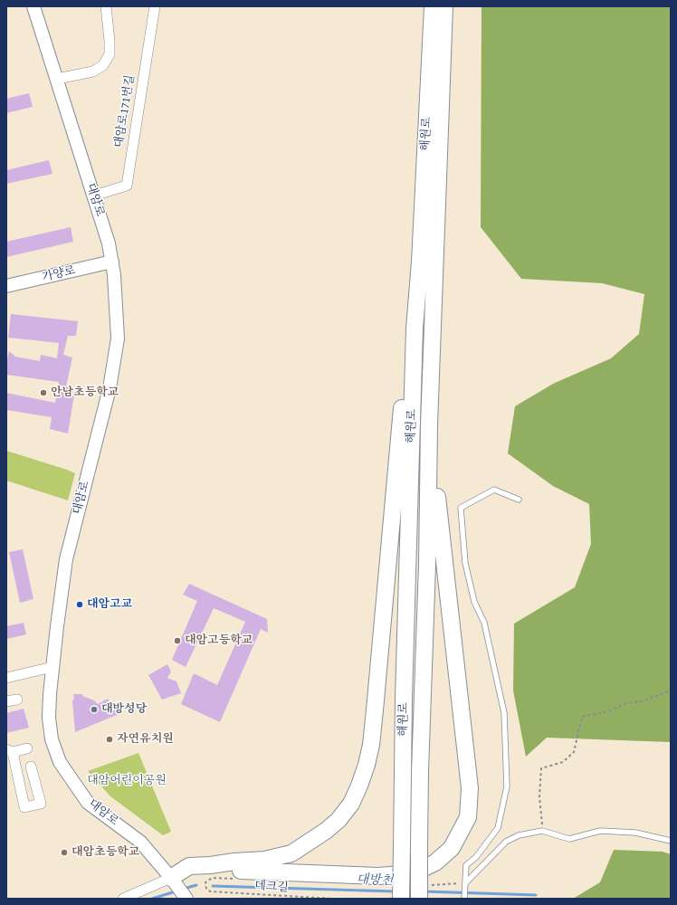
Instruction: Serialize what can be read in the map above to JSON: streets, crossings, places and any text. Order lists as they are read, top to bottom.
{
  "streets": {
    "highway": ["해원로"],
    "street": ["대암로171번길", "대암로", "가양로"],
    "path": ["데크길"]
  },
  "crossings": [
    ["대암로171번길", "대암로"],
    ["대암로", "가양로"]
  ],
  "water": ["대방천"],
  "parks": ["대암어린이공원"],
  "places": [
    "안남초등학교",
    "대암고교",
    "대암고등학교",
    "대방성당",
    "자연유치원",
    "대암초등학교"
  ]
}
